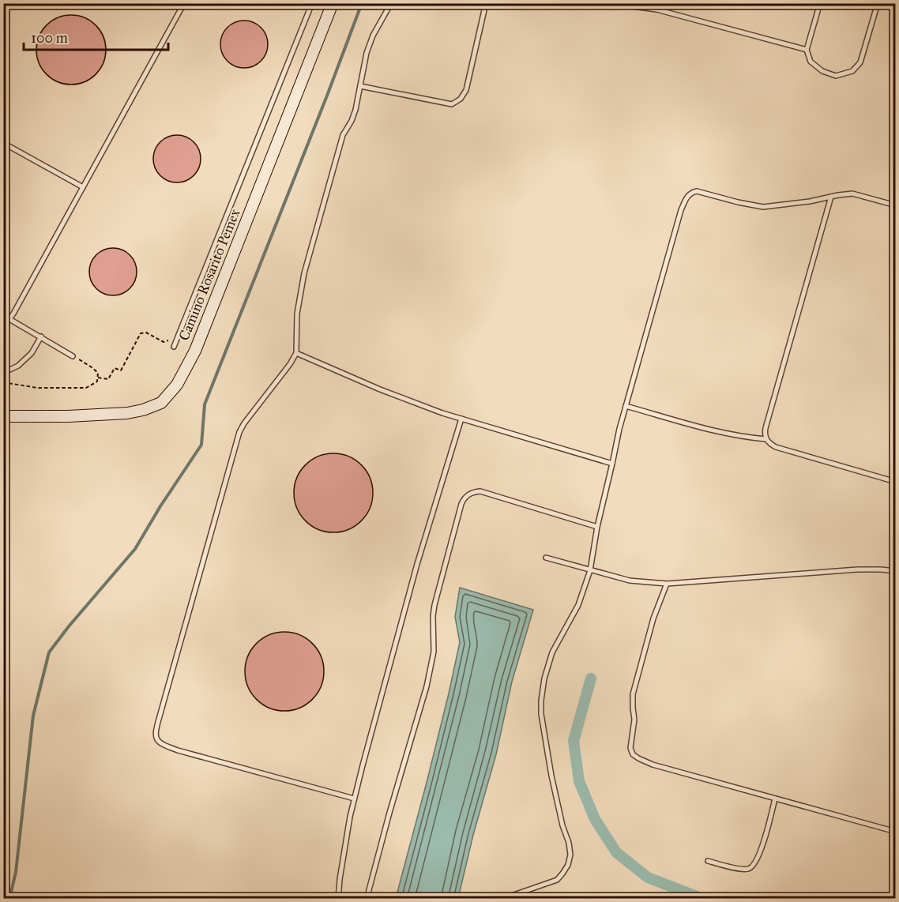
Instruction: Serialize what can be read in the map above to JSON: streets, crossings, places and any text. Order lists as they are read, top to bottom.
{
  "streets": {
    "street": ["Camino Rosarito Pemex"]
  },
  "scale_bar": "100 m"
}
